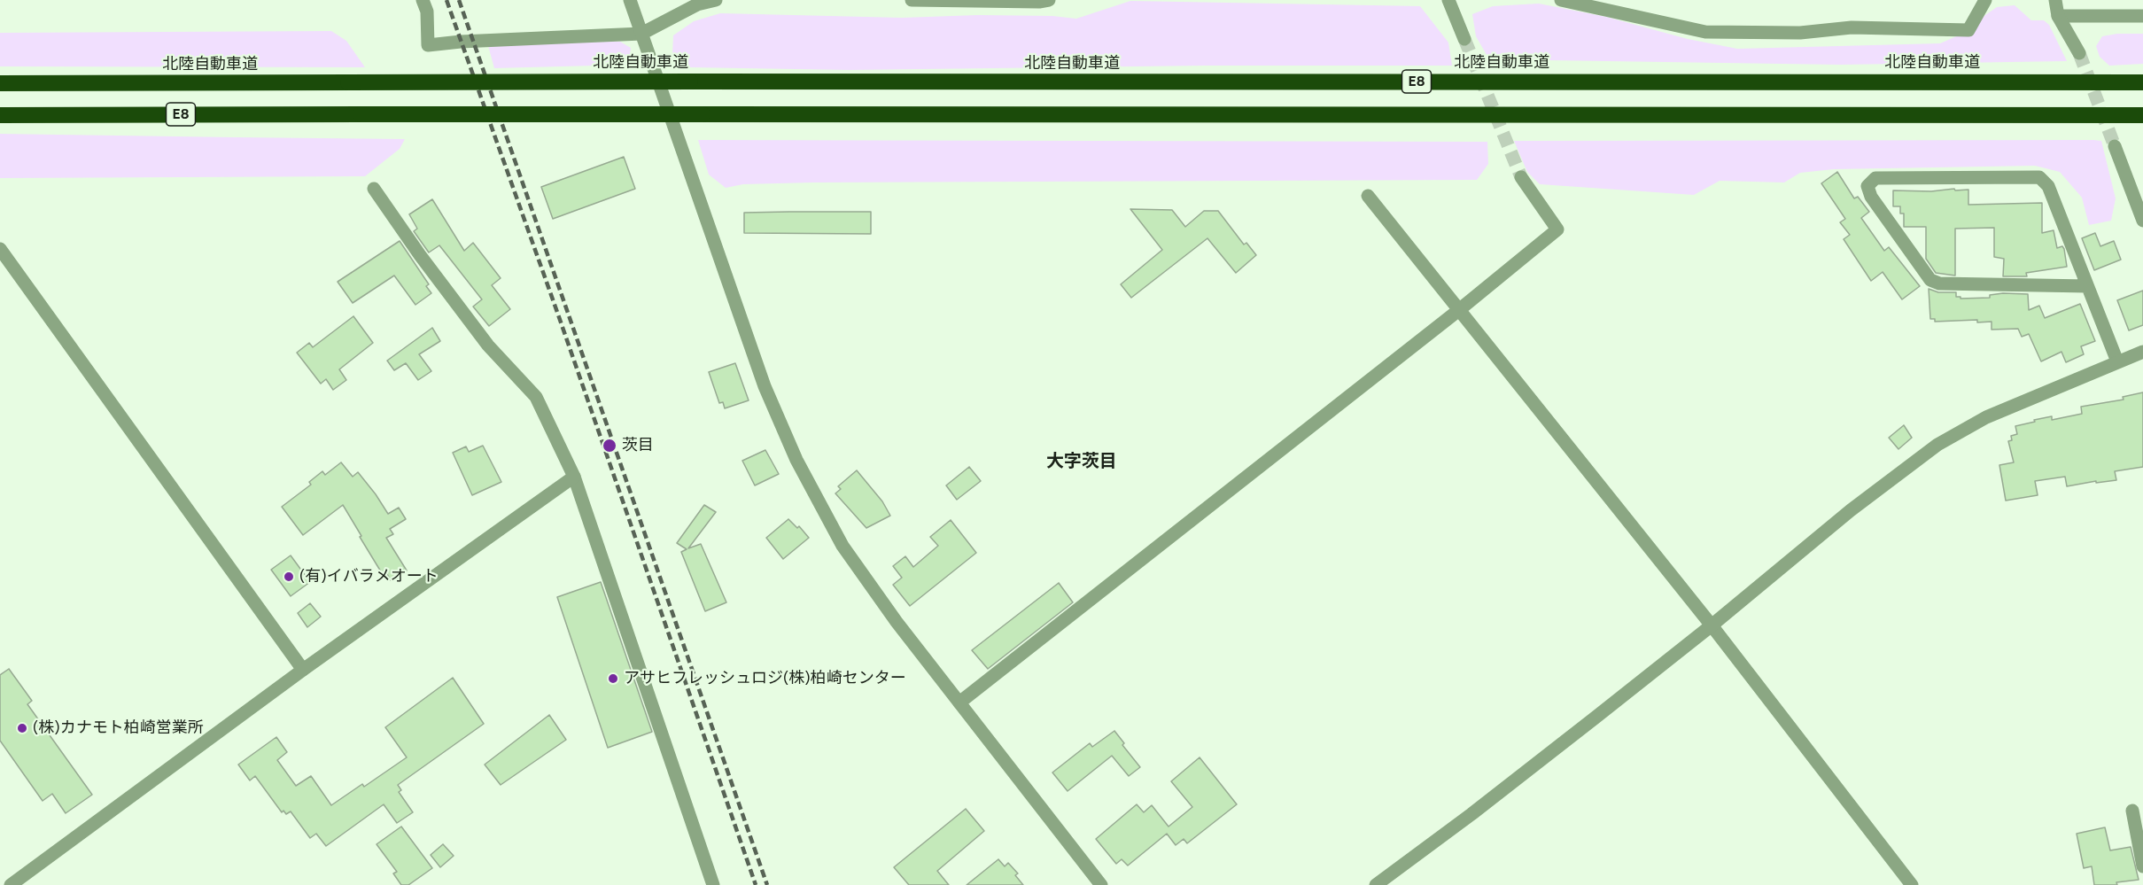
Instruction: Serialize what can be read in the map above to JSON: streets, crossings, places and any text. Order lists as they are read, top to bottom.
{
  "streets": {
    "highway": ["北陸自動車道", "E8"]
  },
  "districts": ["大字茨目"],
  "places": [
    "茨目",
    "(有)イバラメオート",
    "アサヒフレッシュロジ(株)柏崎センター",
    "(株)カナモト柏崎営業所"
  ]
}
